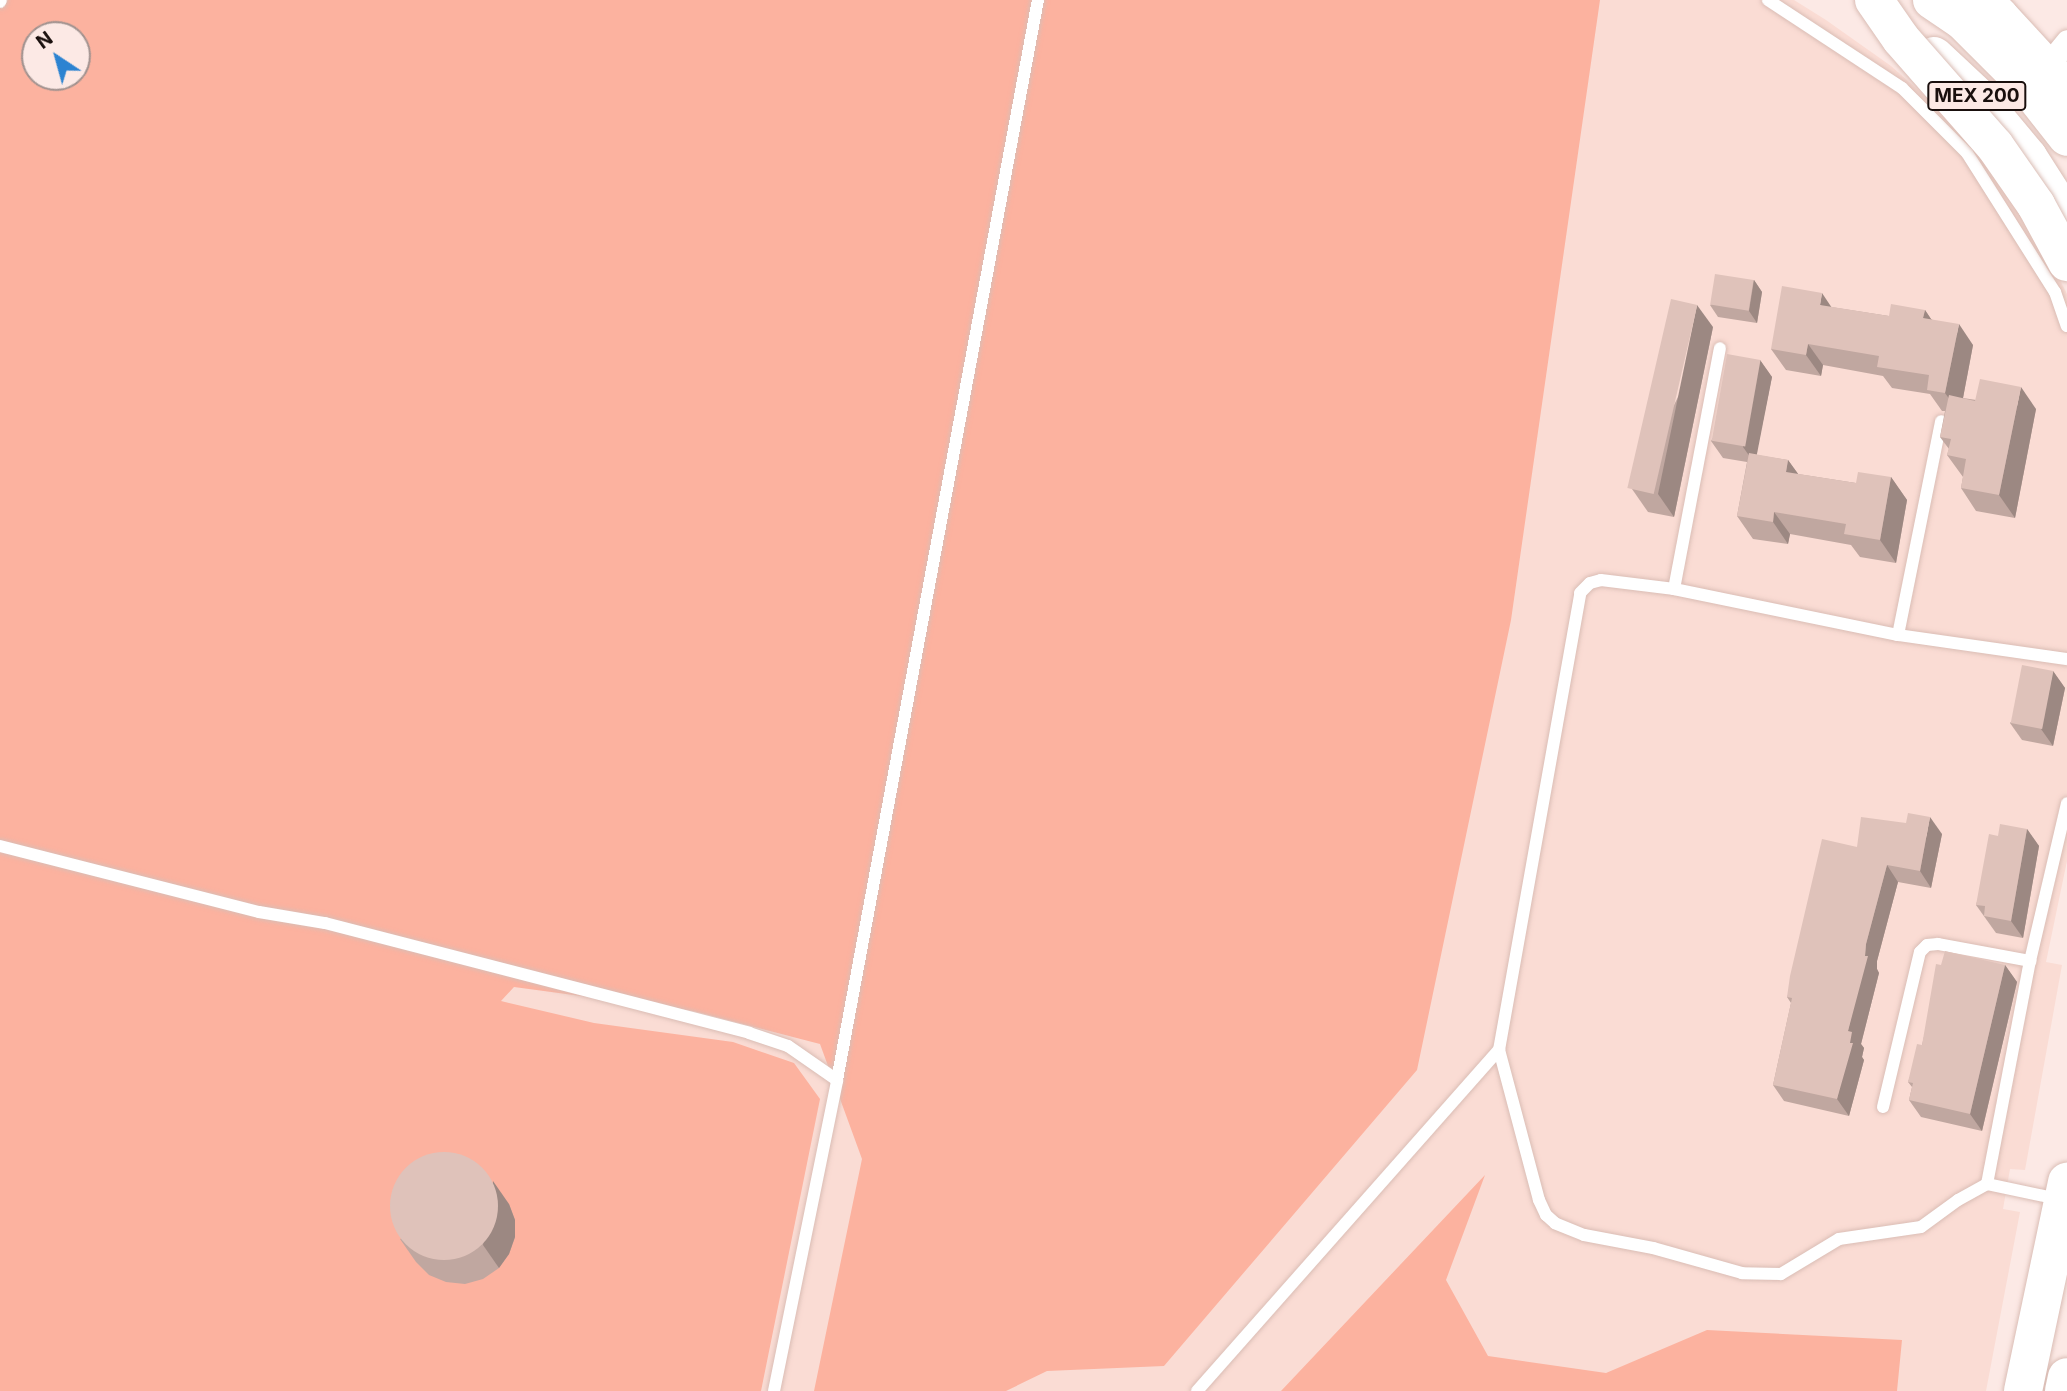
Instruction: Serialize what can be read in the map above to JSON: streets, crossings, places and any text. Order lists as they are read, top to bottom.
{
  "streets": {
    "highway": ["MEX 200"]
  },
  "north": "top left"
}
